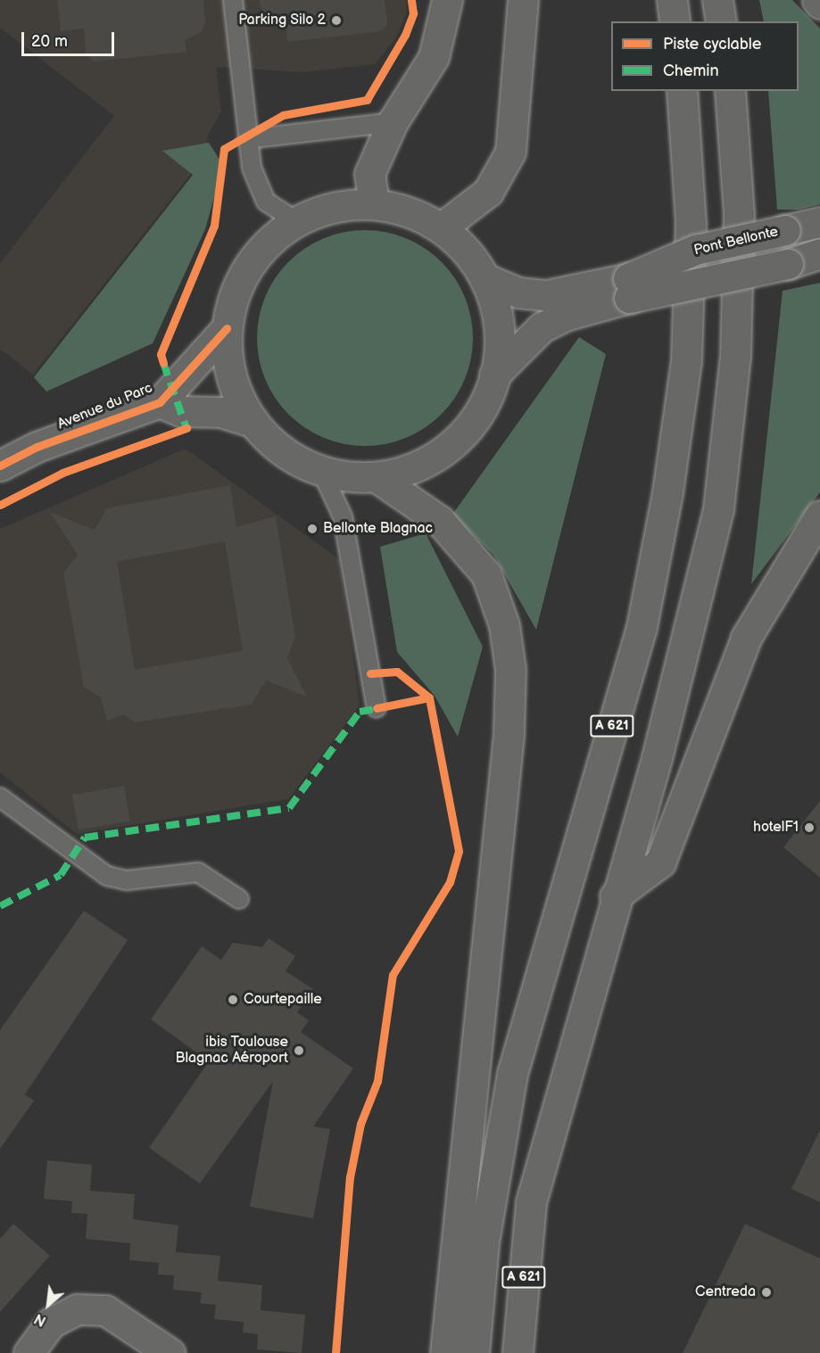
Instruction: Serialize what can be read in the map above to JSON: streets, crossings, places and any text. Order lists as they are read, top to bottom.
{
  "streets": {
    "main road": ["Pont Bellonte", "Avenue du Parc", "A 621"]
  },
  "places": [
    "Parking Silo 2",
    "Bellonte Blagnac",
    "hotelF1",
    "Courtepaille",
    "ibis Toulouse Blagnac Aéroport",
    "Centreda"
  ],
  "legend": ["Piste cyclable", "Chemin"],
  "scale_bar": "20 m",
  "north": "bottom left"
}
